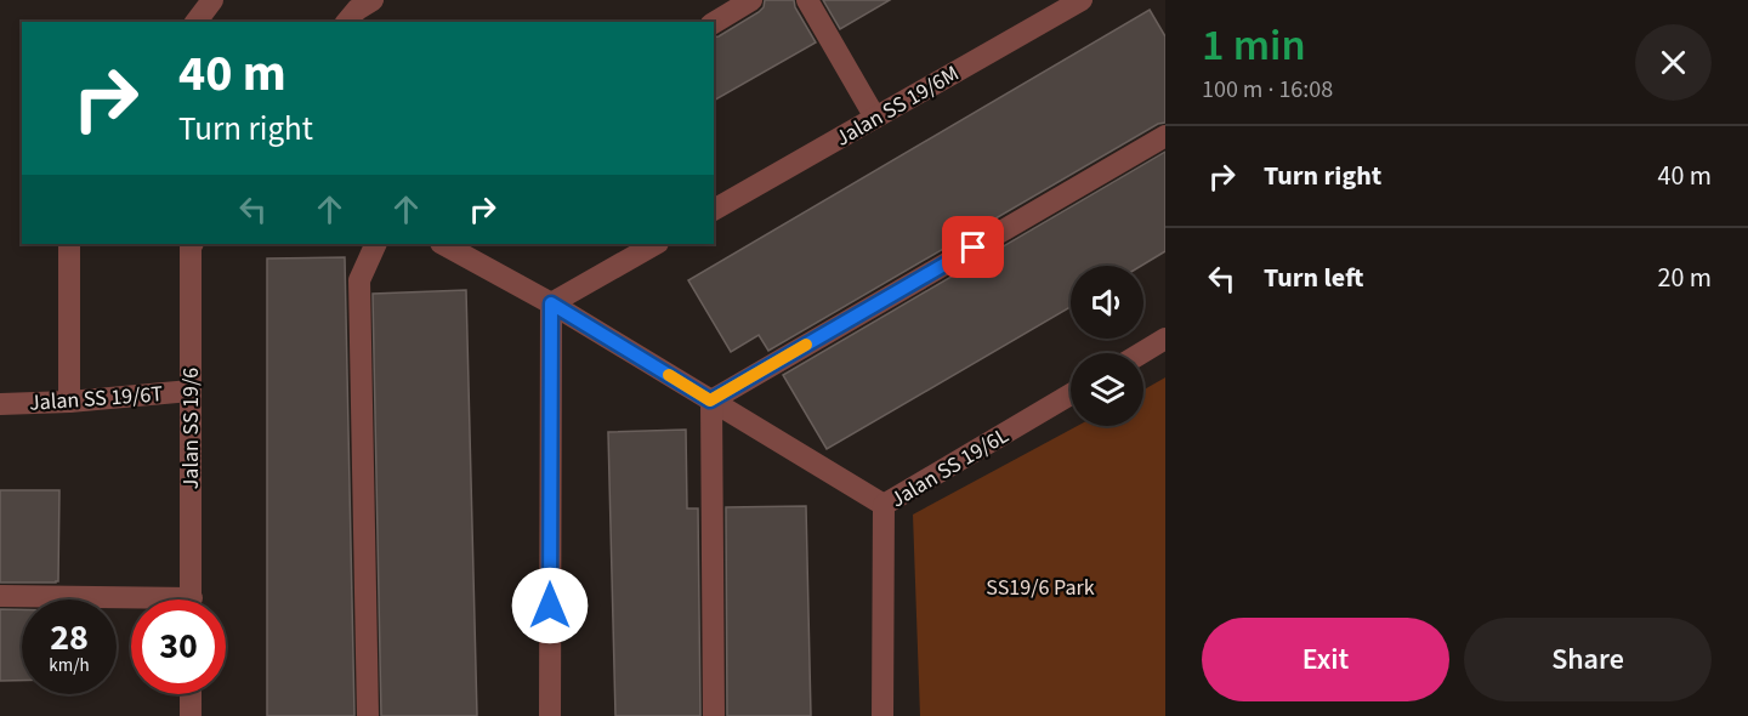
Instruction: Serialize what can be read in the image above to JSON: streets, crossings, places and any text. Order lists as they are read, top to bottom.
{
  "streets": {
    "street": [
      "Jalan SS 19/6M",
      "Jalan SS 19/6T",
      "Jalan SS 19/6",
      "Jalan SS 19/6L"
    ]
  },
  "crossings": [
    ["Jalan SS 19/6T", "Jalan SS 19/6"]
  ],
  "parks": ["SS19/6 Park"],
  "page": {
    "heading": ["1 min", "100 m · 16:08"],
    "turn": ["40 m", "Turn right"],
    "list": [
      {
        "name": "Turn right",
        "value": "40 m"
      },
      {
        "name": "Turn left",
        "value": "20 m"
      }
    ],
    "speed": "28 km/h",
    "limit": "30",
    "buttons": ["Exit", "Share"]
  }
}
